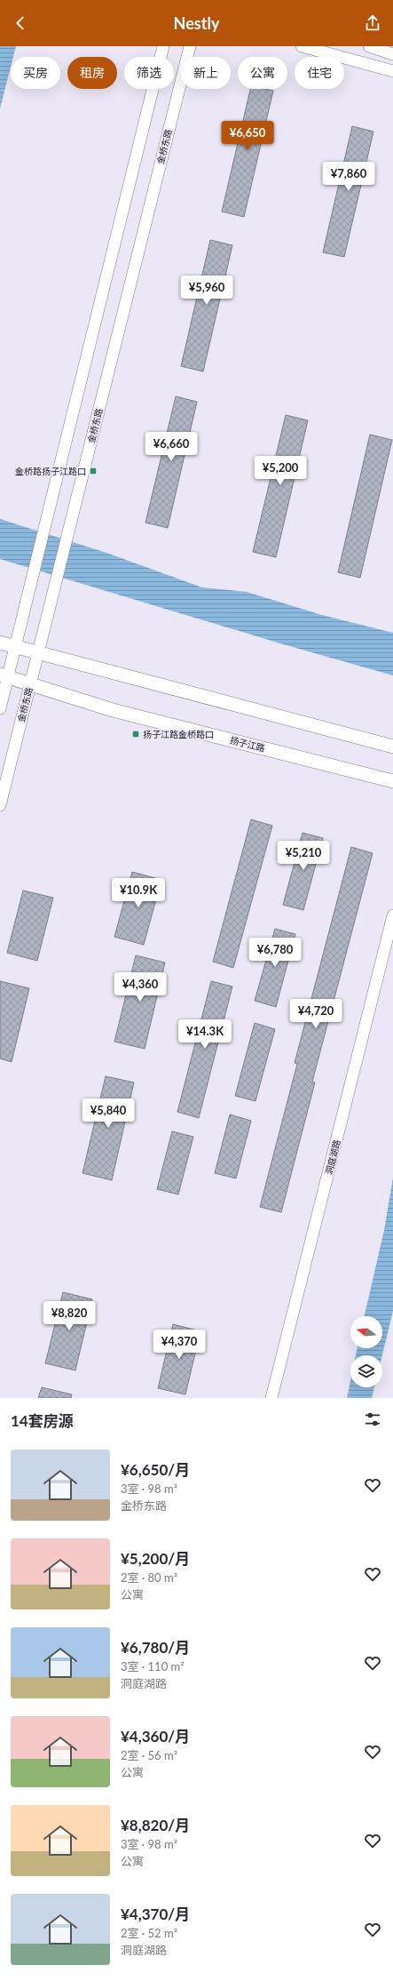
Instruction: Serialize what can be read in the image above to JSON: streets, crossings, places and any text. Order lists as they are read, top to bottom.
{
  "streets": {
    "main road": ["扬子江路"],
    "street": ["金桥东路", "洞庭湖路"]
  },
  "crossings": [
    ["金桥东路", "扬子江路"]
  ],
  "places": {
    "transit": ["金桥路扬子江路口", "扬子江路金桥路口"]
  },
  "north": "left",
  "page": {
    "header": "Nestly",
    "chip": [
      "买房",
      "租房",
      "筛选",
      "新上",
      "公寓",
      "住宅"
    ],
    "price": [
      "¥6,650",
      "¥7,860",
      "¥5,960",
      "¥6,660",
      "¥5,200",
      "¥5,210",
      "¥10.9K",
      "¥6,780",
      "¥4,360",
      "¥4,720",
      "¥14.3K",
      "¥5,840",
      "¥8,820",
      "¥4,370"
    ],
    "heading": "14套房源",
    "list": [
      {
        "name": "¥6,650/月",
        "note": "3室 · 98 m² · 金桥东路"
      },
      {
        "name": "¥5,200/月",
        "note": "2室 · 80 m² · 公寓"
      },
      {
        "name": "¥6,780/月",
        "note": "3室 · 110 m² · 洞庭湖路"
      },
      {
        "name": "¥4,360/月",
        "note": "2室 · 56 m² · 公寓"
      },
      {
        "name": "¥8,820/月",
        "note": "3室 · 98 m² · 公寓"
      },
      {
        "name": "¥4,370/月",
        "note": "2室 · 52 m² · 洞庭湖路"
      }
    ]
  }
}
